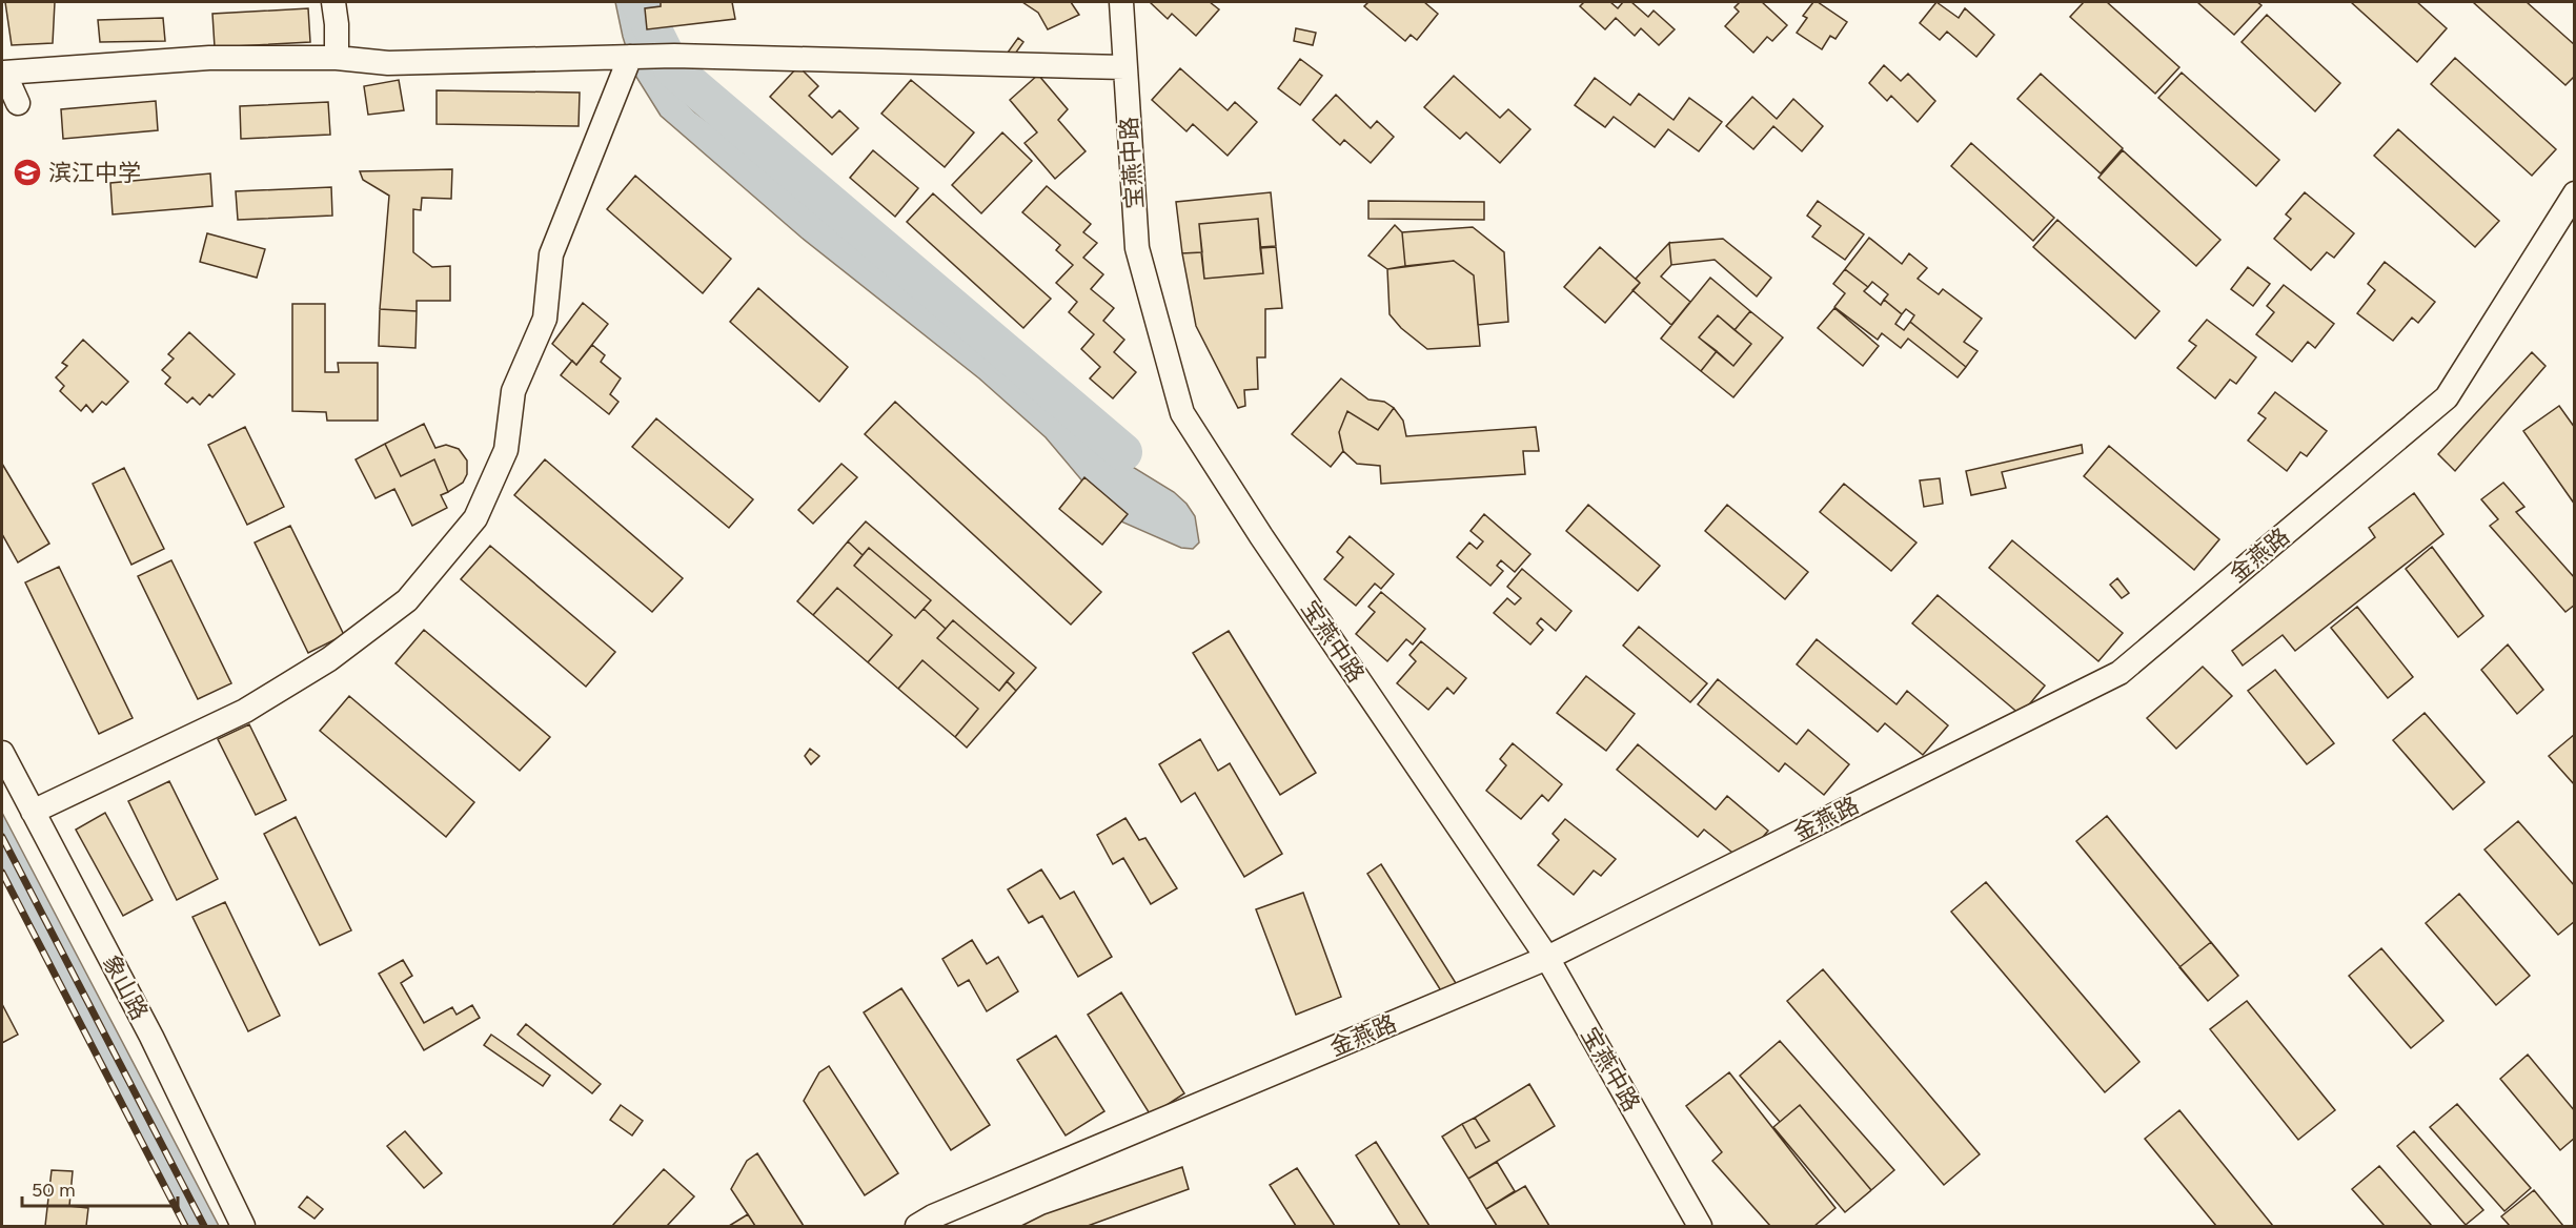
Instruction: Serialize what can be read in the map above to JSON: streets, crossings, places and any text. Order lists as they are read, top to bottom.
{
  "streets": {
    "street": ["宝燕中路", "金燕路", "象山路"]
  },
  "crossings": [
    ["宝燕中路", "金燕路"]
  ],
  "places": {
    "school or university": ["滨江中学"]
  },
  "scale_bar": "50 m"
}
